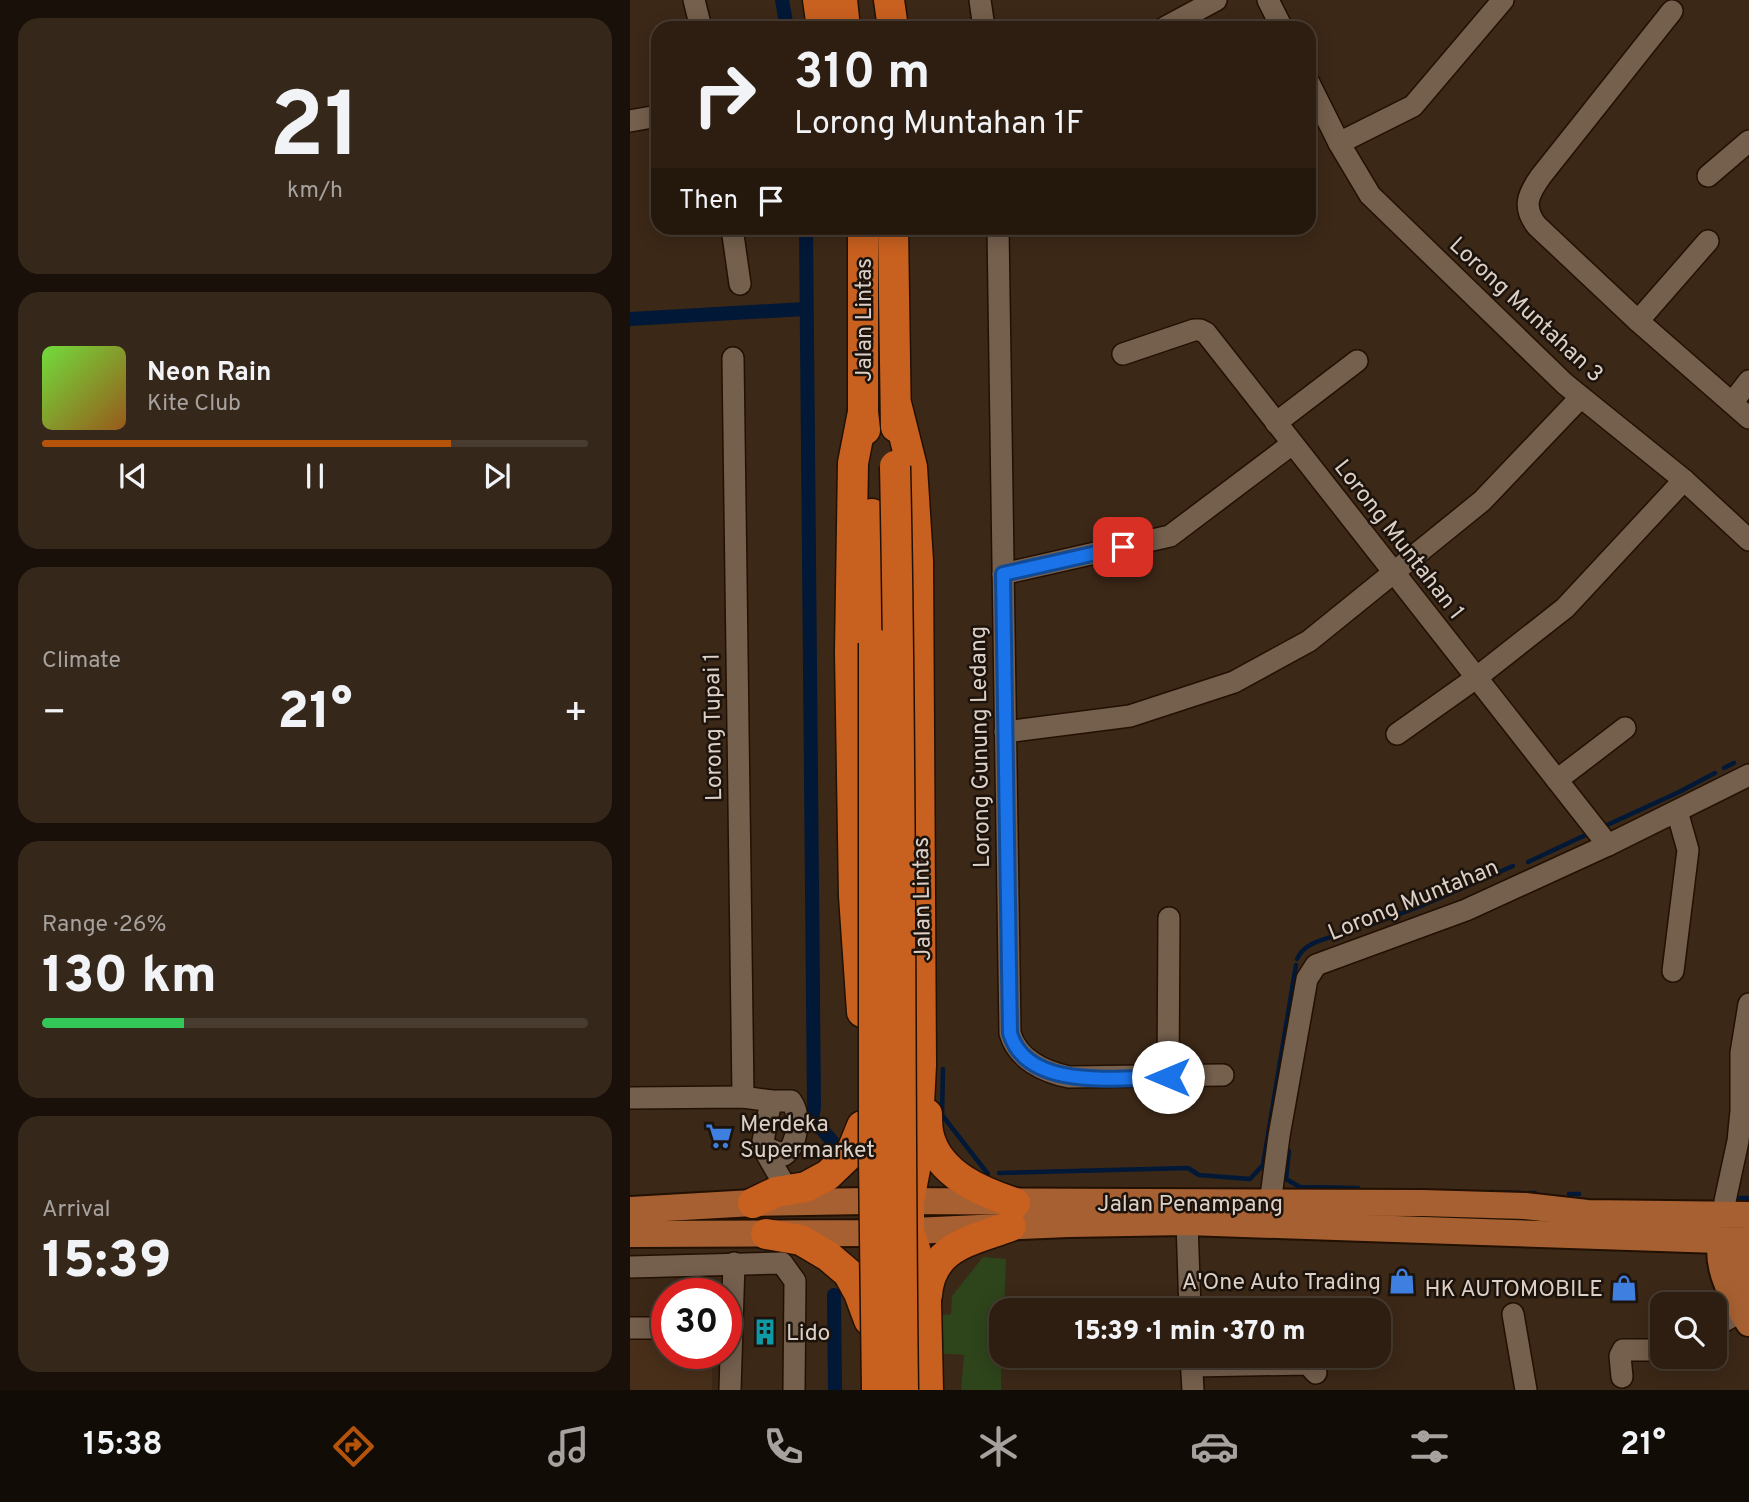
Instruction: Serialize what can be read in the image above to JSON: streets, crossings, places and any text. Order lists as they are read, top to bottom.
{
  "streets": {
    "highway": ["Jalan Lintas"],
    "main road": ["Jalan Penampang"],
    "street": [
      "Lorong Muntahan 3",
      "Lorong Muntahan 1",
      "Lorong Tupai 1",
      "Lorong Gunung Ledang",
      "Lorong Muntahan"
    ]
  },
  "crossings": [
    ["Jalan Lintas", "Jalan Penampang"],
    ["Lorong Muntahan 1", "Lorong Muntahan"],
    ["Lorong Muntahan", "Jalan Penampang"]
  ],
  "places": {
    "supermarket": ["Merdeka Supermarket"],
    "shop": ["A'One Auto Trading", "HK AUTOMOBILE"],
    "building": ["Lido"]
  },
  "page": {
    "tile": [
      ["21", "km/h"],
      "Climate",
      ["Range · 26%", "130 km"],
      ["Arrival", "15:39"]
    ],
    "turn": ["310 m", "Lorong Muntahan 1F"],
    "then": "Then",
    "song": ["Neon Rain", "Kite Club"],
    "heat": ["−", "21°", "+"],
    "limit": "30",
    "trip": "15:39 · 1 min · 370 m",
    "tabs": ["15:38", "21°"]
  }
}
